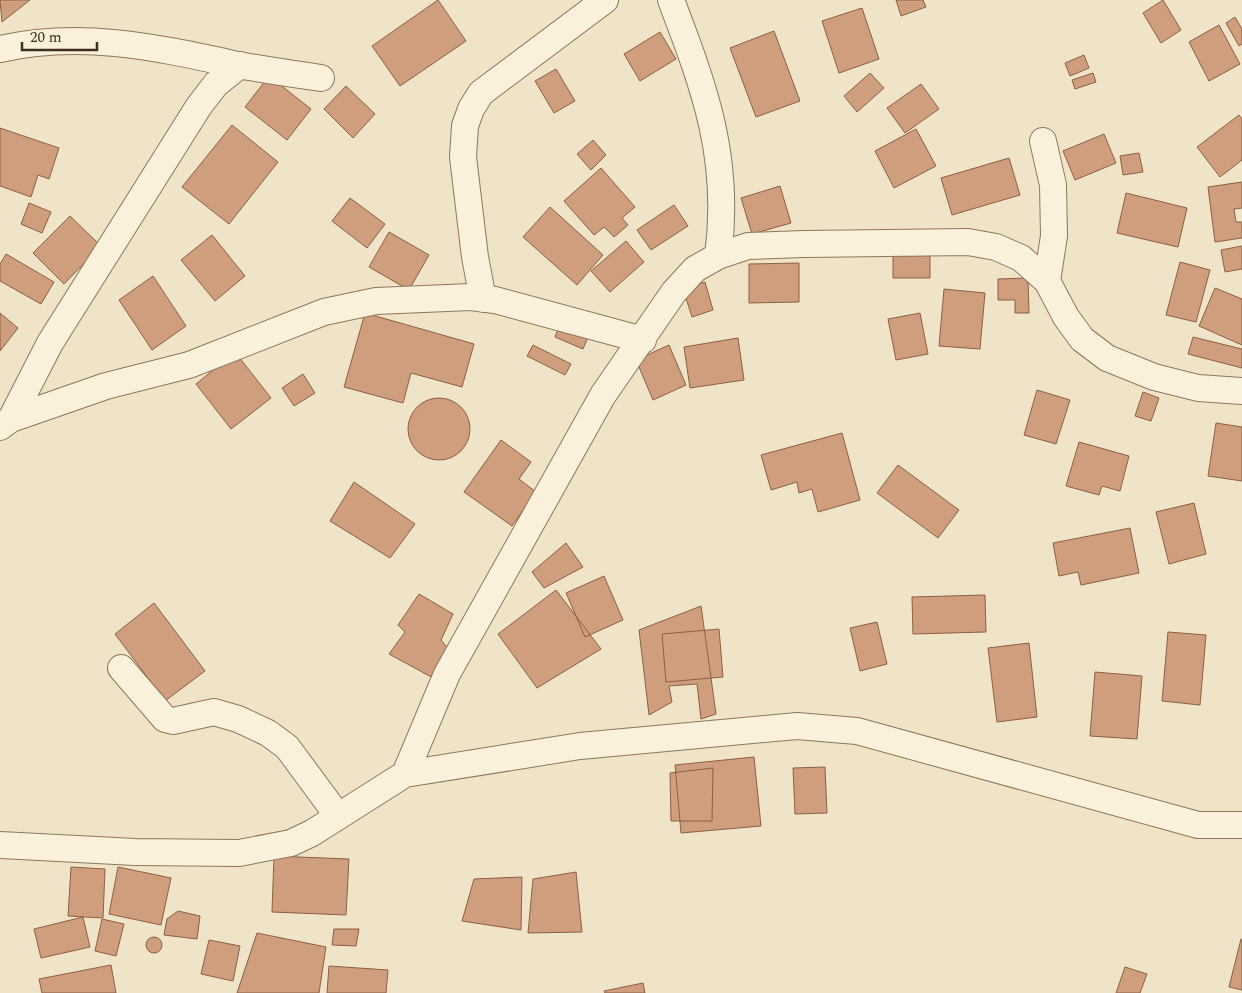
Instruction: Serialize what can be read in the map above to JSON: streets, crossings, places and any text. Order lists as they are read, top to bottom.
{
  "scale_bar": "20 m"
}
